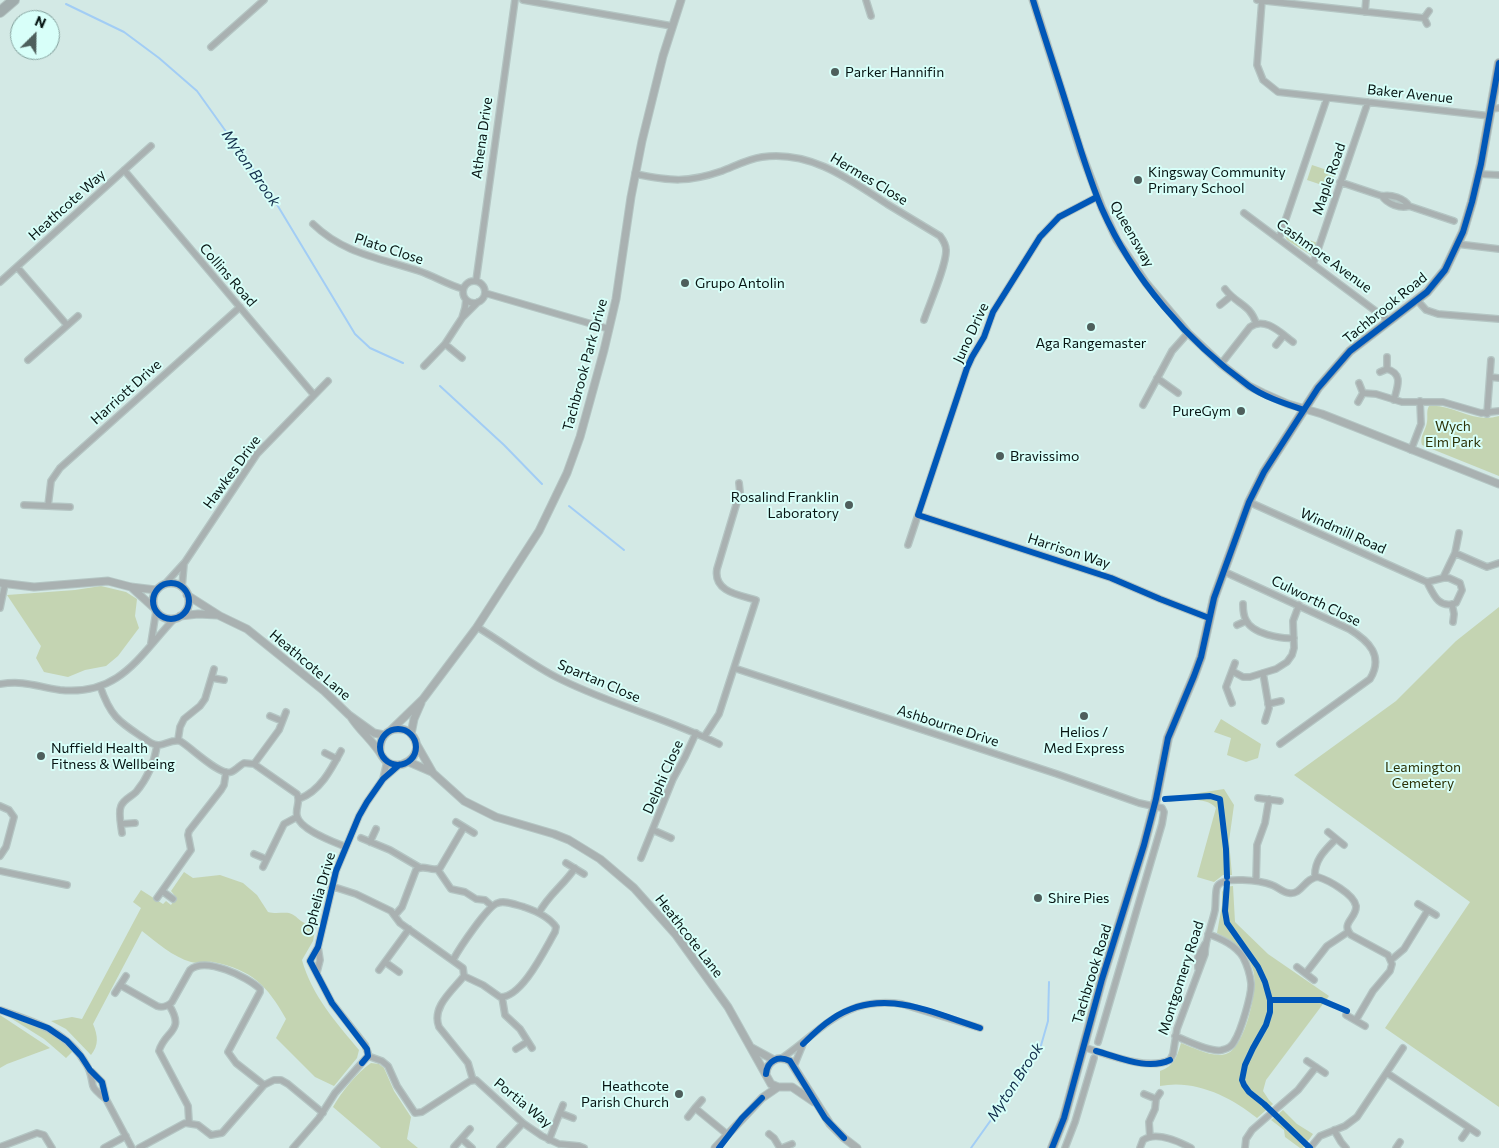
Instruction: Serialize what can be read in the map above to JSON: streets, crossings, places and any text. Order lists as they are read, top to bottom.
{
  "streets": {
    "main road": ["Tachbrook Road"],
    "street": [
      "Baker Avenue",
      "Athena Drive",
      "Hermes Close",
      "Maple Road",
      "Heathcote Way",
      "Queensway",
      "Plato Close",
      "Cashmore Avenue",
      "Collins Road",
      "Juno Drive",
      "Tachbrook Park Drive",
      "Harriott Drive",
      "Hawkes Drive",
      "Windmill Road",
      "Harrison Way",
      "Culworth Close",
      "Heathcote Lane",
      "Spartan Close",
      "Ashbourne Drive",
      "Delphi Close",
      "Ophelia Drive",
      "Montgomery Road",
      "Portia Way"
    ]
  },
  "crossings": [
    ["Baker Avenue", "Maple Road"],
    ["Baker Avenue", "Tachbrook Road"],
    ["Athena Drive", "Plato Close"],
    ["Hermes Close", "Tachbrook Park Drive"],
    ["Maple Road", "Cashmore Avenue"],
    ["Heathcote Way", "Collins Road"],
    ["Queensway", "Tachbrook Road"],
    ["Queensway", "Juno Drive"],
    ["Cashmore Avenue", "Tachbrook Road"],
    ["Collins Road", "Harriott Drive"],
    ["Collins Road", "Hawkes Drive"],
    ["Tachbrook Road", "Windmill Road"],
    ["Tachbrook Road", "Harrison Way"],
    ["Tachbrook Road", "Culworth Close"],
    ["Tachbrook Road", "Ashbourne Drive"],
    ["Tachbrook Road", "Montgomery Road"],
    ["Juno Drive", "Harrison Way"],
    ["Tachbrook Park Drive", "Heathcote Lane"],
    ["Tachbrook Park Drive", "Spartan Close"],
    ["Tachbrook Park Drive", "Ophelia Drive"],
    ["Hawkes Drive", "Heathcote Lane"],
    ["Heathcote Lane", "Ophelia Drive"],
    ["Spartan Close", "Delphi Close"],
    ["Ophelia Drive", "Portia Way"]
  ],
  "water": ["Myton Brook"],
  "parks": ["Wych Elm Park", "Leamington Cemetery"],
  "places": [
    "Parker Hannifin",
    "Kingsway Community Primary School",
    "Grupo Antolin",
    "Aga Rangemaster",
    "PureGym",
    "Bravissimo",
    "Rosalind Franklin Laboratory",
    "Helios / Med Express",
    "Nuffield Health Fitness & Wellbeing",
    "Shire Pies",
    "Heathcote Parish Church"
  ],
  "north": "top right"
}
